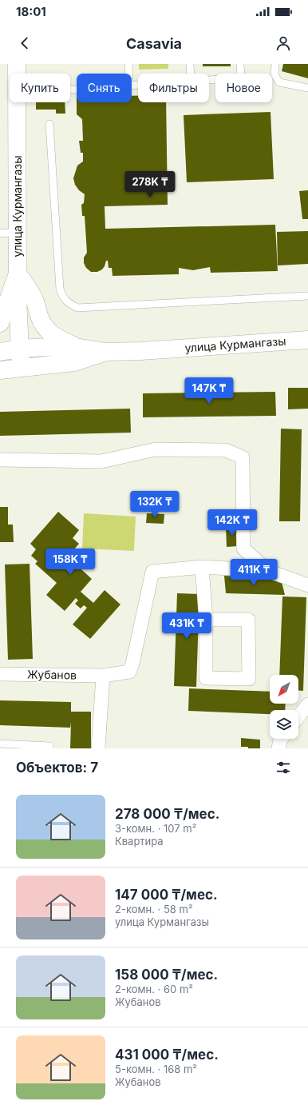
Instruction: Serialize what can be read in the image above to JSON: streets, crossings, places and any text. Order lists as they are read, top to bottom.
{
  "streets": {
    "main road": ["улица Курмангазы"],
    "street": ["Жубанов"]
  },
  "north": "bottom left",
  "page": {
    "status": "18:01",
    "header": "Casavia",
    "chip": [
      "Купить",
      "Снять",
      "Фильтры",
      "Новое"
    ],
    "price": [
      "278K ₸",
      "147K ₸",
      "132K ₸",
      "142K ₸",
      "158K ₸",
      "411K ₸",
      "431K ₸"
    ],
    "heading": "Объектов: 7",
    "list": [
      {
        "name": "278 000 ₸/мес.",
        "note": "3-комн. · 107 m² · Квартира"
      },
      {
        "name": "147 000 ₸/мес.",
        "note": "2-комн. · 58 m² · улица Курмангазы"
      },
      {
        "name": "158 000 ₸/мес.",
        "note": "2-комн. · 60 m² · Жубанов"
      },
      {
        "name": "431 000 ₸/мес.",
        "note": "5-комн. · 168 m² · Жубанов"
      }
    ]
  }
}
